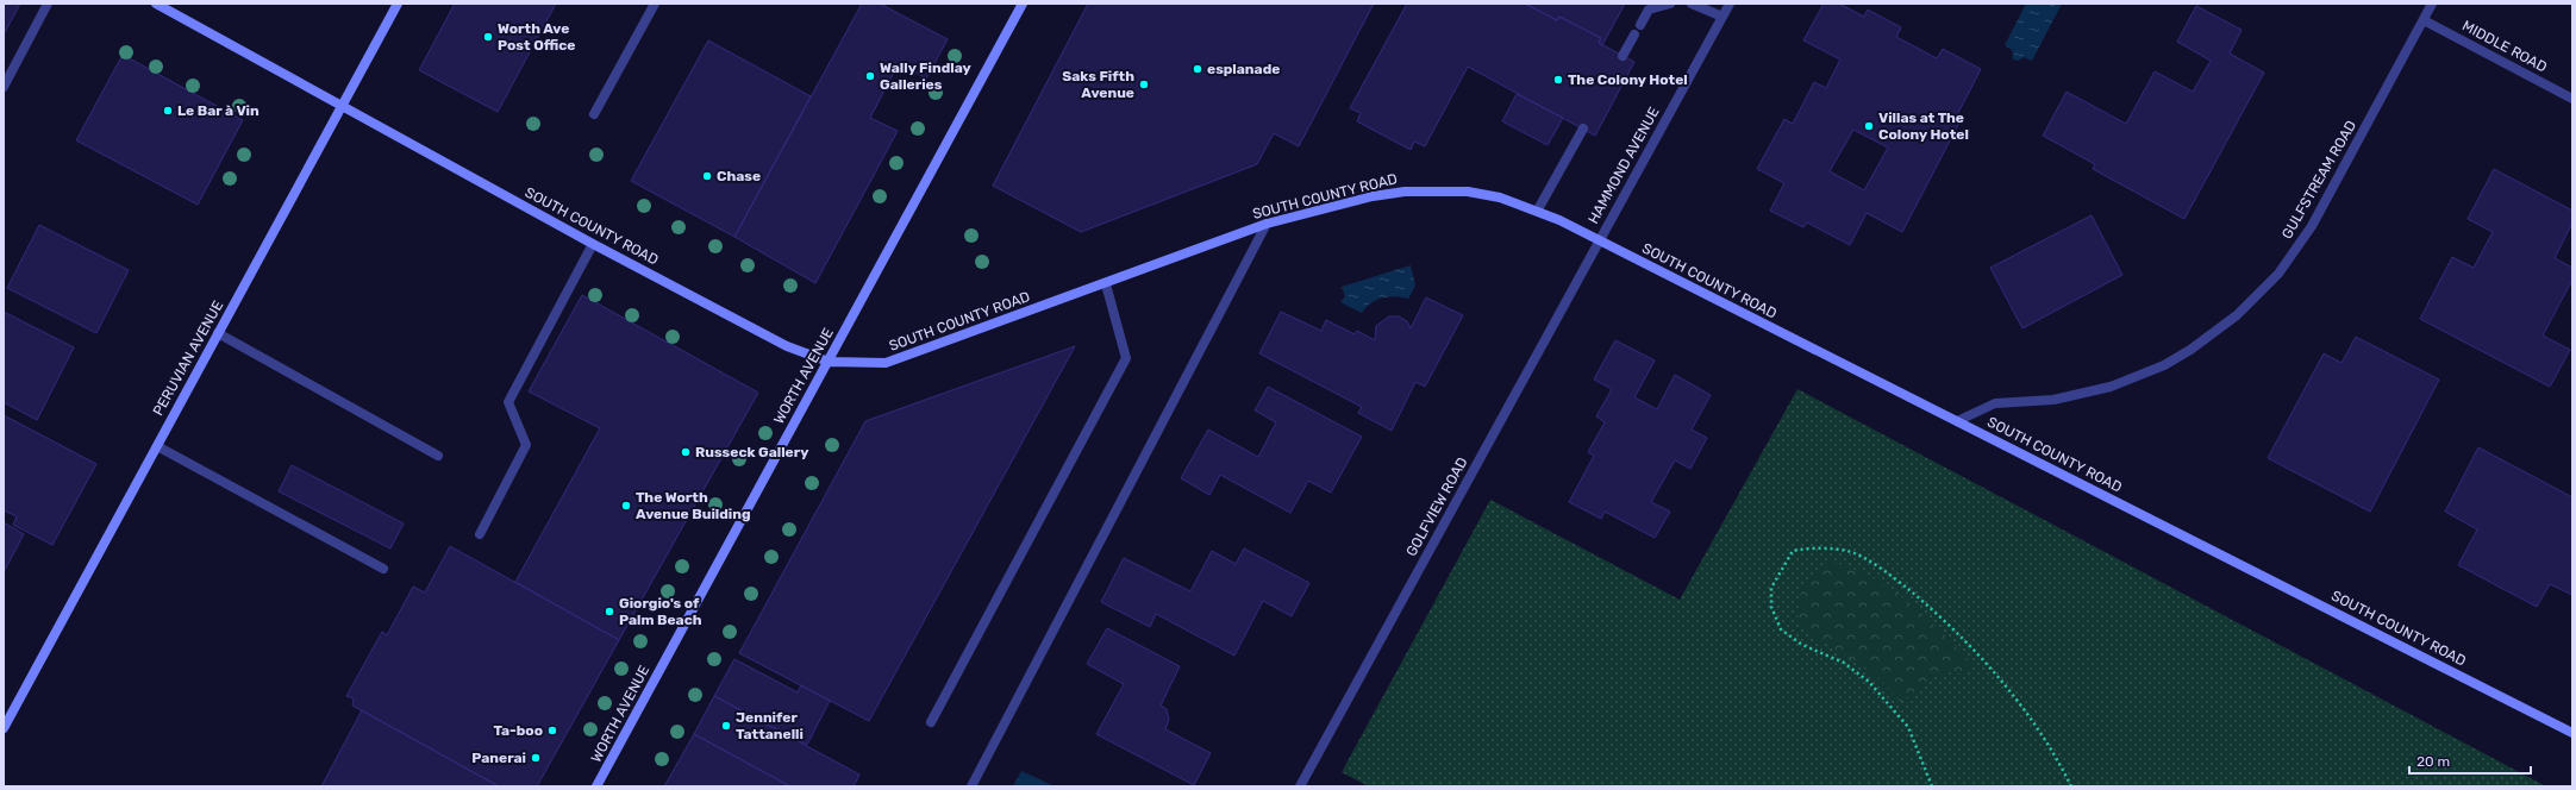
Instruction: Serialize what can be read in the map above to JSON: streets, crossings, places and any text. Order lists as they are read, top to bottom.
{
  "streets": {
    "main road": ["SOUTH COUNTY ROAD", "PERUVIAN AVENUE", "WORTH AVENUE"],
    "street": [
      "MIDDLE ROAD",
      "HAMMOND AVENUE",
      "GULFSTREAM ROAD",
      "GOLFVIEW ROAD"
    ]
  },
  "crossings": [
    ["MIDDLE ROAD", "GULFSTREAM ROAD"],
    ["HAMMOND AVENUE", "SOUTH COUNTY ROAD"],
    ["HAMMOND AVENUE", "GOLFVIEW ROAD"],
    ["GULFSTREAM ROAD", "SOUTH COUNTY ROAD"],
    ["SOUTH COUNTY ROAD", "PERUVIAN AVENUE"],
    ["SOUTH COUNTY ROAD", "WORTH AVENUE"],
    ["SOUTH COUNTY ROAD", "GOLFVIEW ROAD"]
  ],
  "places": [
    "Worth Ave Post Office",
    "esplanade",
    "Wally Findlay Galleries",
    "The Colony Hotel",
    "Saks Fifth Avenue",
    "Le Bar à Vin",
    "Villas at The Colony Hotel",
    "Chase",
    "Russeck Gallery",
    "The Worth Avenue Building",
    "Giorgio's of Palm Beach",
    "Jennifer Tattanelli",
    "Ta-boo",
    "Panerai"
  ],
  "scale_bar": "20 m"
}
